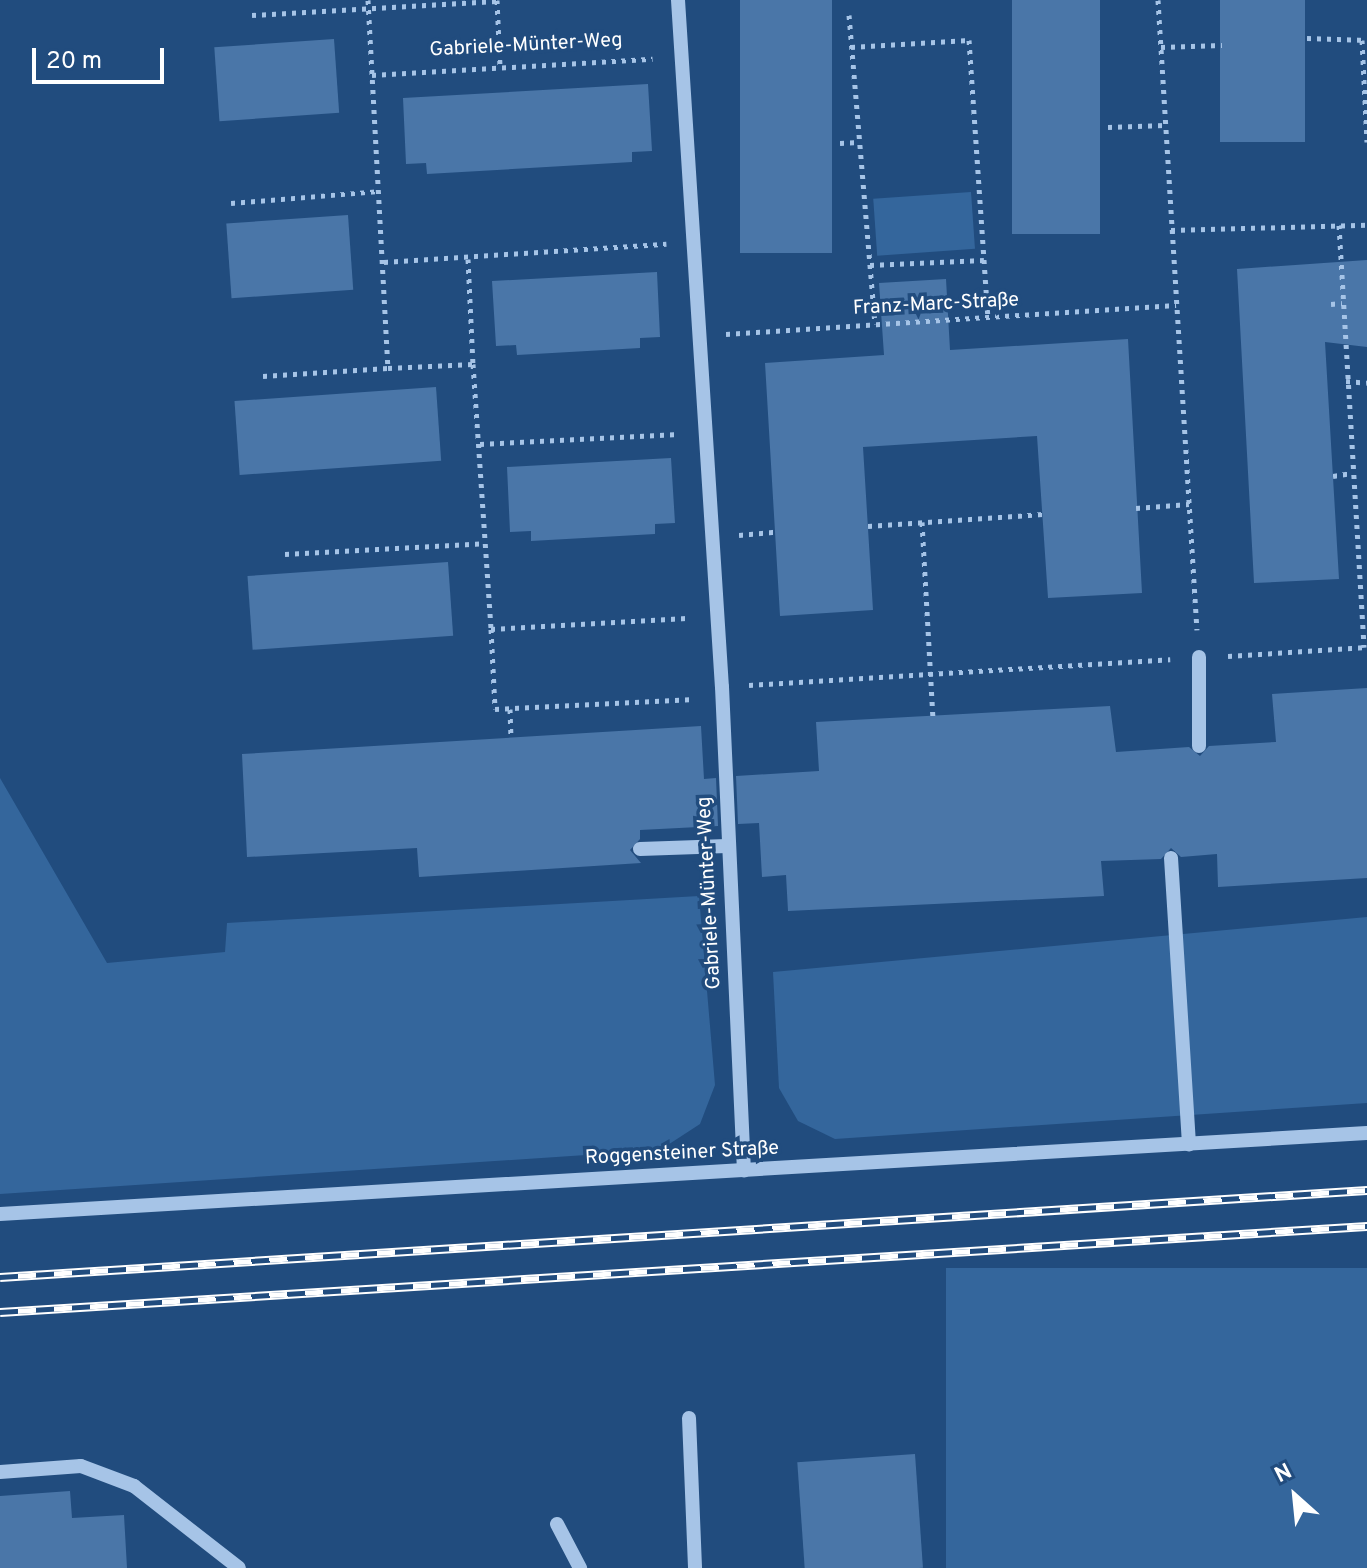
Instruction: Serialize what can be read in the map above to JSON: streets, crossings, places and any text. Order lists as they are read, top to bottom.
{
  "streets": {
    "street": ["Gabriele-Münter-Weg", "Roggensteiner Straße"],
    "path": ["Franz-Marc-Straße"]
  },
  "crossings": [
    ["Gabriele-Münter-Weg", "Franz-Marc-Straße"],
    ["Gabriele-Münter-Weg", "Roggensteiner Straße"]
  ],
  "scale_bar": "20 m",
  "north": "top left"
}
